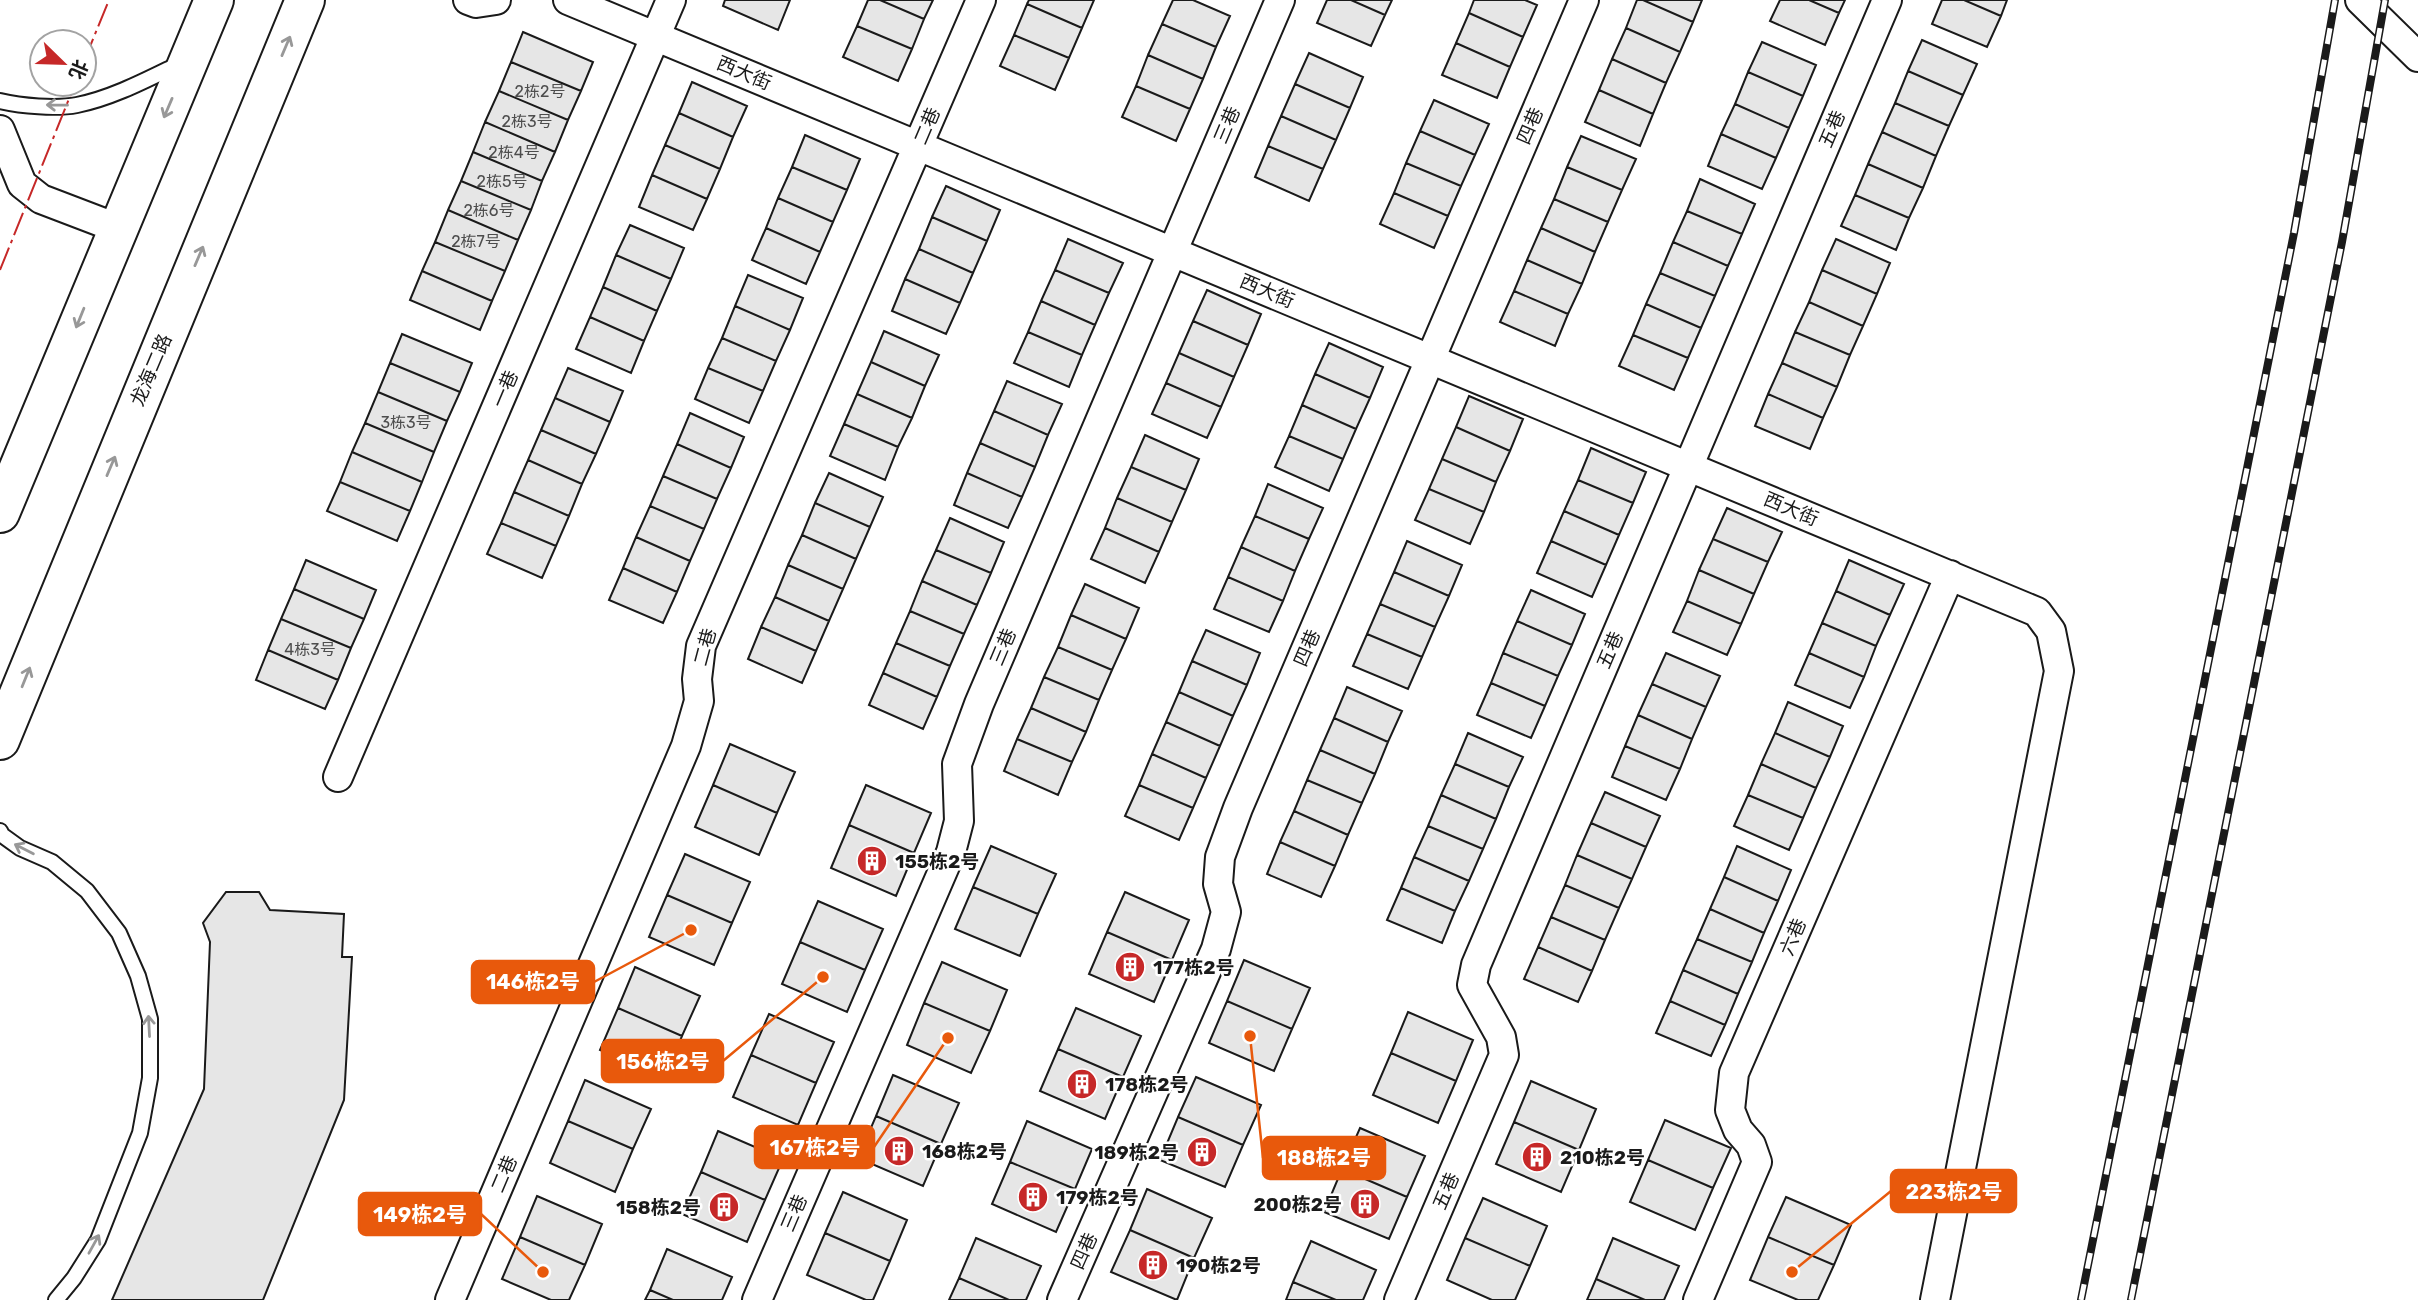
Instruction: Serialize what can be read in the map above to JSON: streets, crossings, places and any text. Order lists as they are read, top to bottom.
{
  "streets": {
    "main road": ["龙海二路"],
    "street": [
      "西大街",
      "三巷",
      "二巷",
      "四巷",
      "五巷",
      "一巷",
      "六巷"
    ]
  },
  "crossings": [
    ["西大街", "三巷"],
    ["西大街", "二巷"],
    ["西大街", "四巷"],
    ["西大街", "五巷"],
    ["西大街", "一巷"],
    ["西大街", "六巷"]
  ],
  "places": {
    "building": [
      "155栋2号",
      "177栋2号",
      "178栋2号",
      "168栋2号",
      "189栋2号",
      "210栋2号",
      "179栋2号",
      "200栋2号",
      "158栋2号",
      "190栋2号"
    ],
    "other": [
      "146栋2号",
      "156栋2号",
      "188栋2号",
      "167栋2号",
      "149栋2号",
      "223栋2号"
    ]
  },
  "house_numbers": [
    "2栋2号",
    "2栋3号",
    "2栋4号",
    "2栋5号",
    "2栋6号",
    "2栋7号",
    "3栋3号",
    "4栋3号"
  ],
  "north": "bottom right"
}
